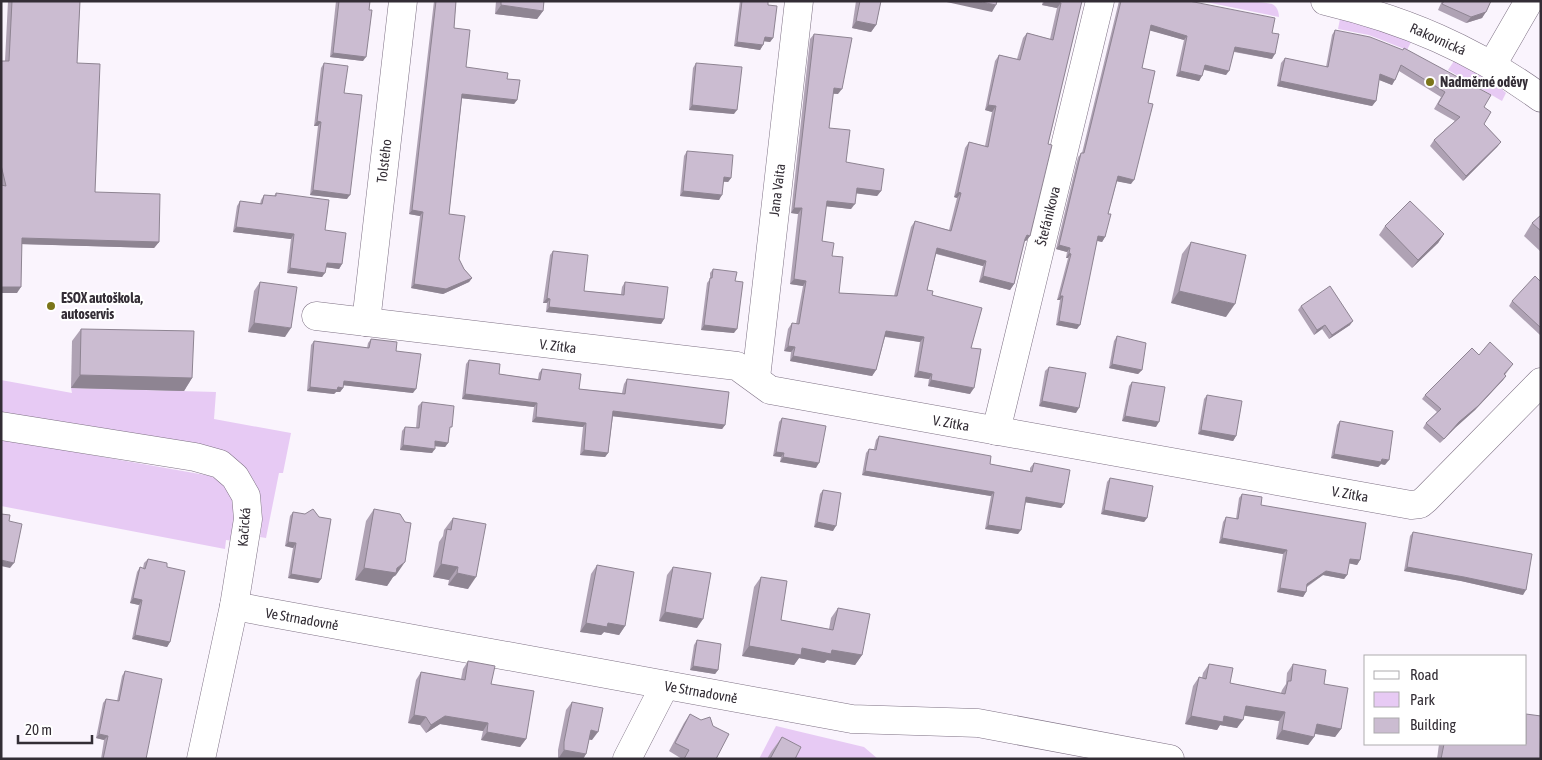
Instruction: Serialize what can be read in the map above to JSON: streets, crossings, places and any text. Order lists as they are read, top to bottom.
{
  "streets": {
    "street": [
      "Rakovnická",
      "Tolstého",
      "Jana Vaita",
      "Štefánikova",
      "V. Zítka",
      "Kačická",
      "Ve Strnadovně"
    ]
  },
  "crossings": [
    ["Tolstého", "V. Zítka"],
    ["Jana Vaita", "V. Zítka"],
    ["Štefánikova", "V. Zítka"],
    ["Kačická", "Ve Strnadovně"]
  ],
  "places": ["Nadměrné oděvy", "ESOX autoškola, autoservis"],
  "legend": ["Road", "Park", "Building"],
  "scale_bar": "20 m"
}
